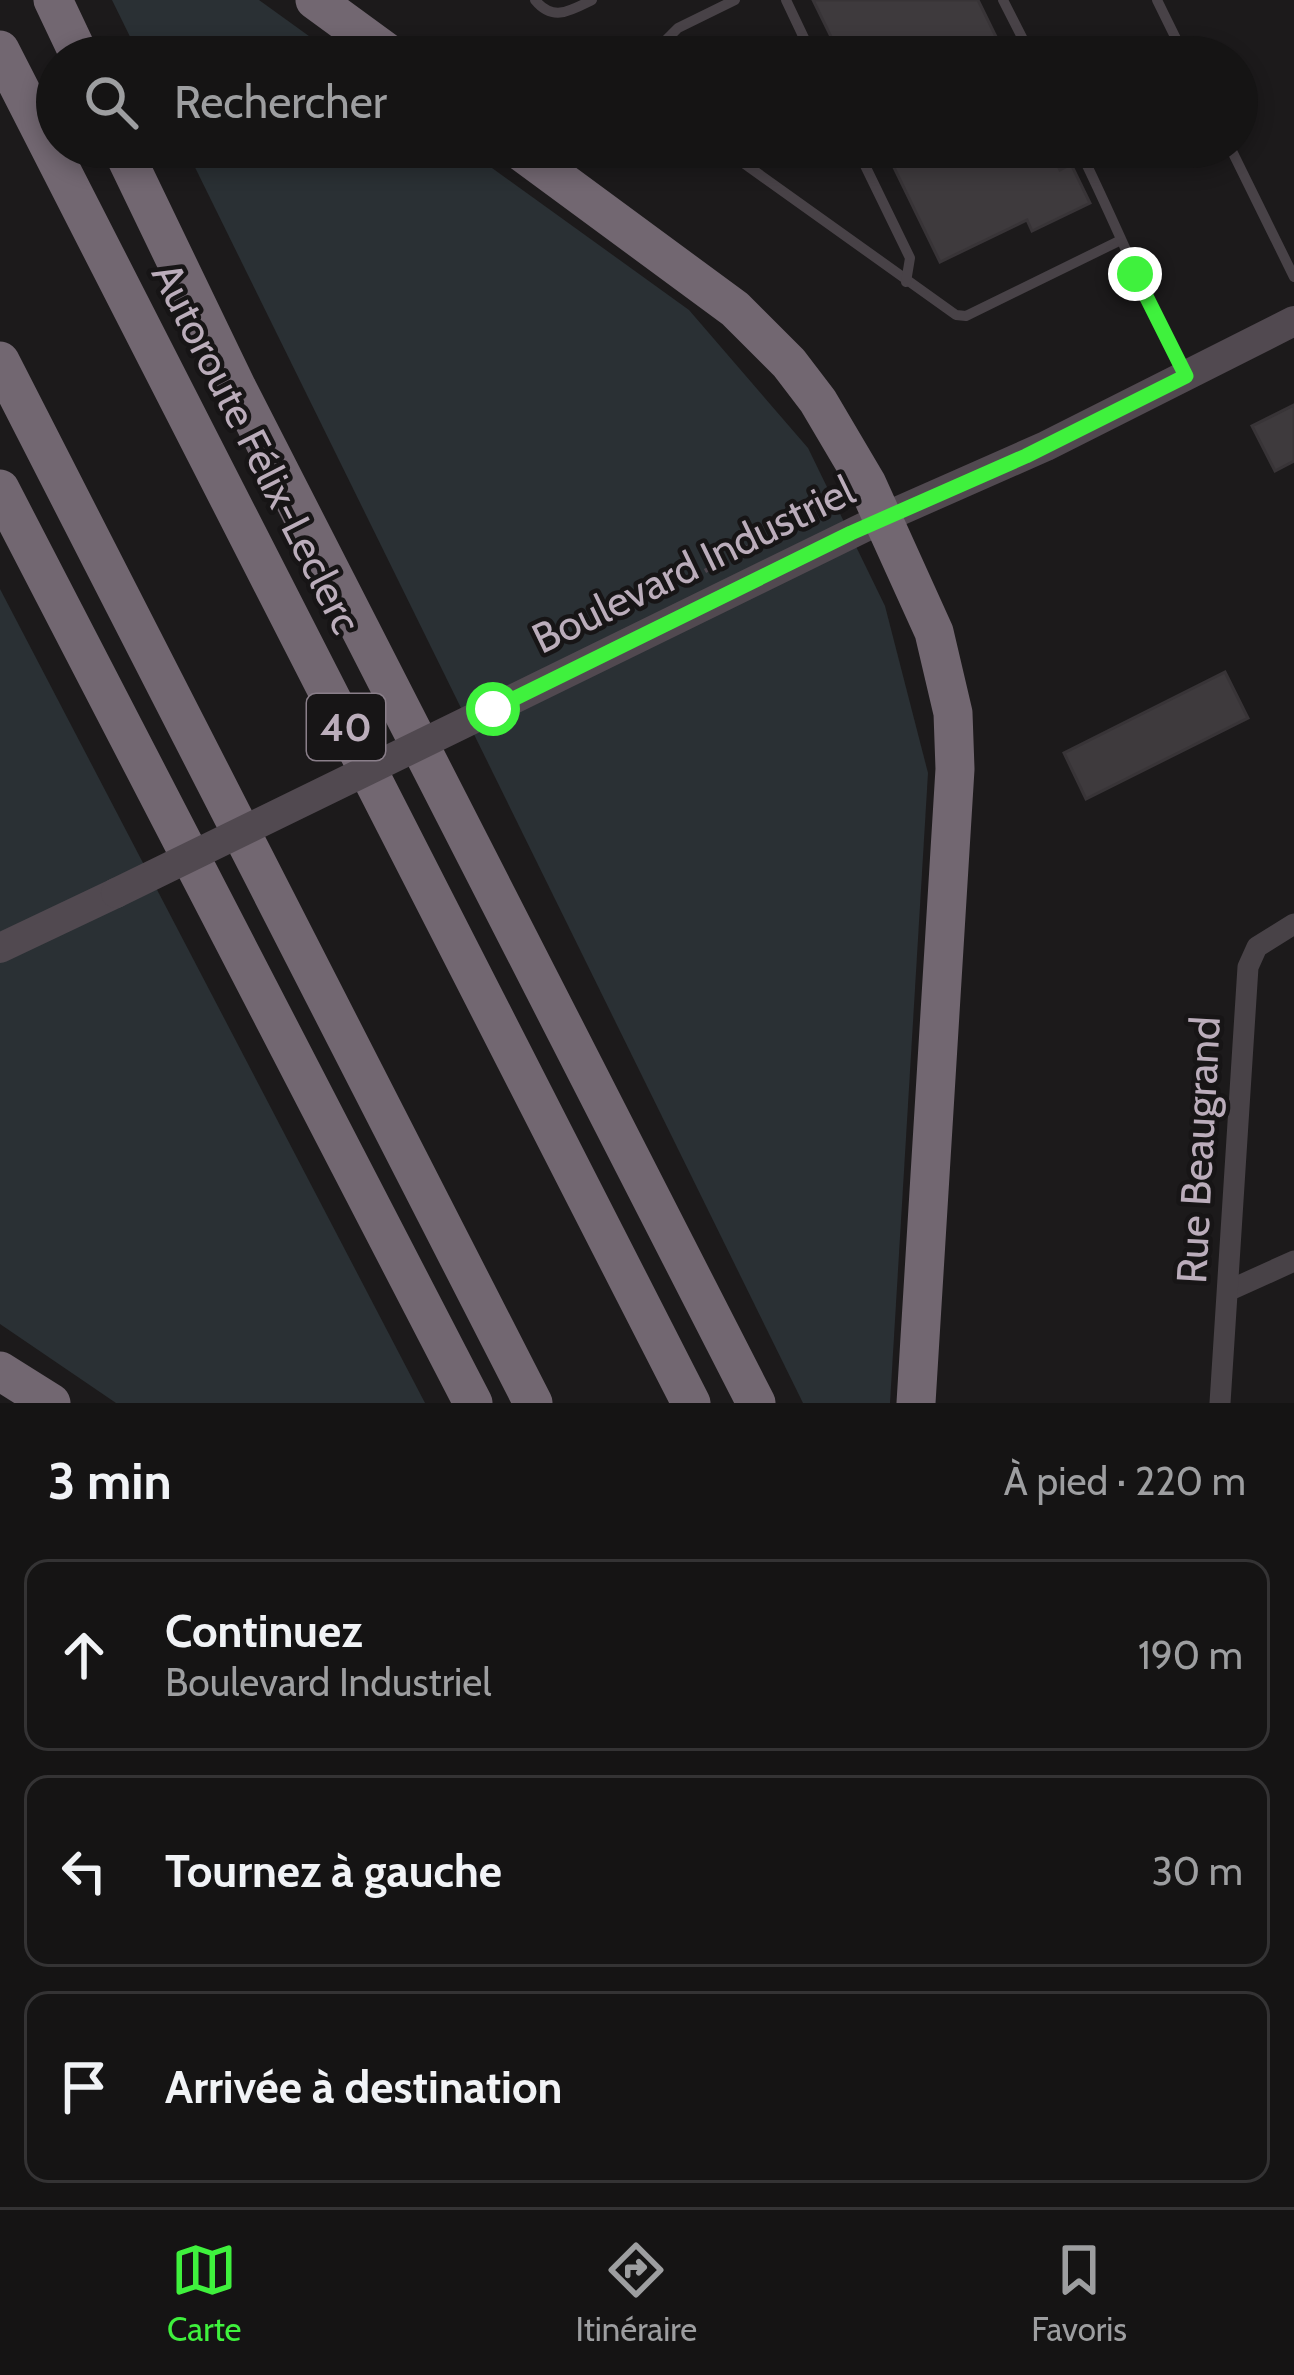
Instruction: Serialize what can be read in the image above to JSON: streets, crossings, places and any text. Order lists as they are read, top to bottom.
{
  "streets": {
    "highway": ["Autoroute Félix-Leclerc", "40"],
    "street": ["Boulevard Industriel", "Rue Beaugrand"]
  },
  "page": {
    "search": "Rechercher",
    "heading": ["3 min", "À pied · 220 m"],
    "list": [
      ["Continuez", "Boulevard Industriel", "190 m"],
      ["Tournez à gauche", "30 m"],
      "Arrivée à destination"
    ],
    "nav": ["Carte", "Itinéraire", "Favoris"]
  }
}
